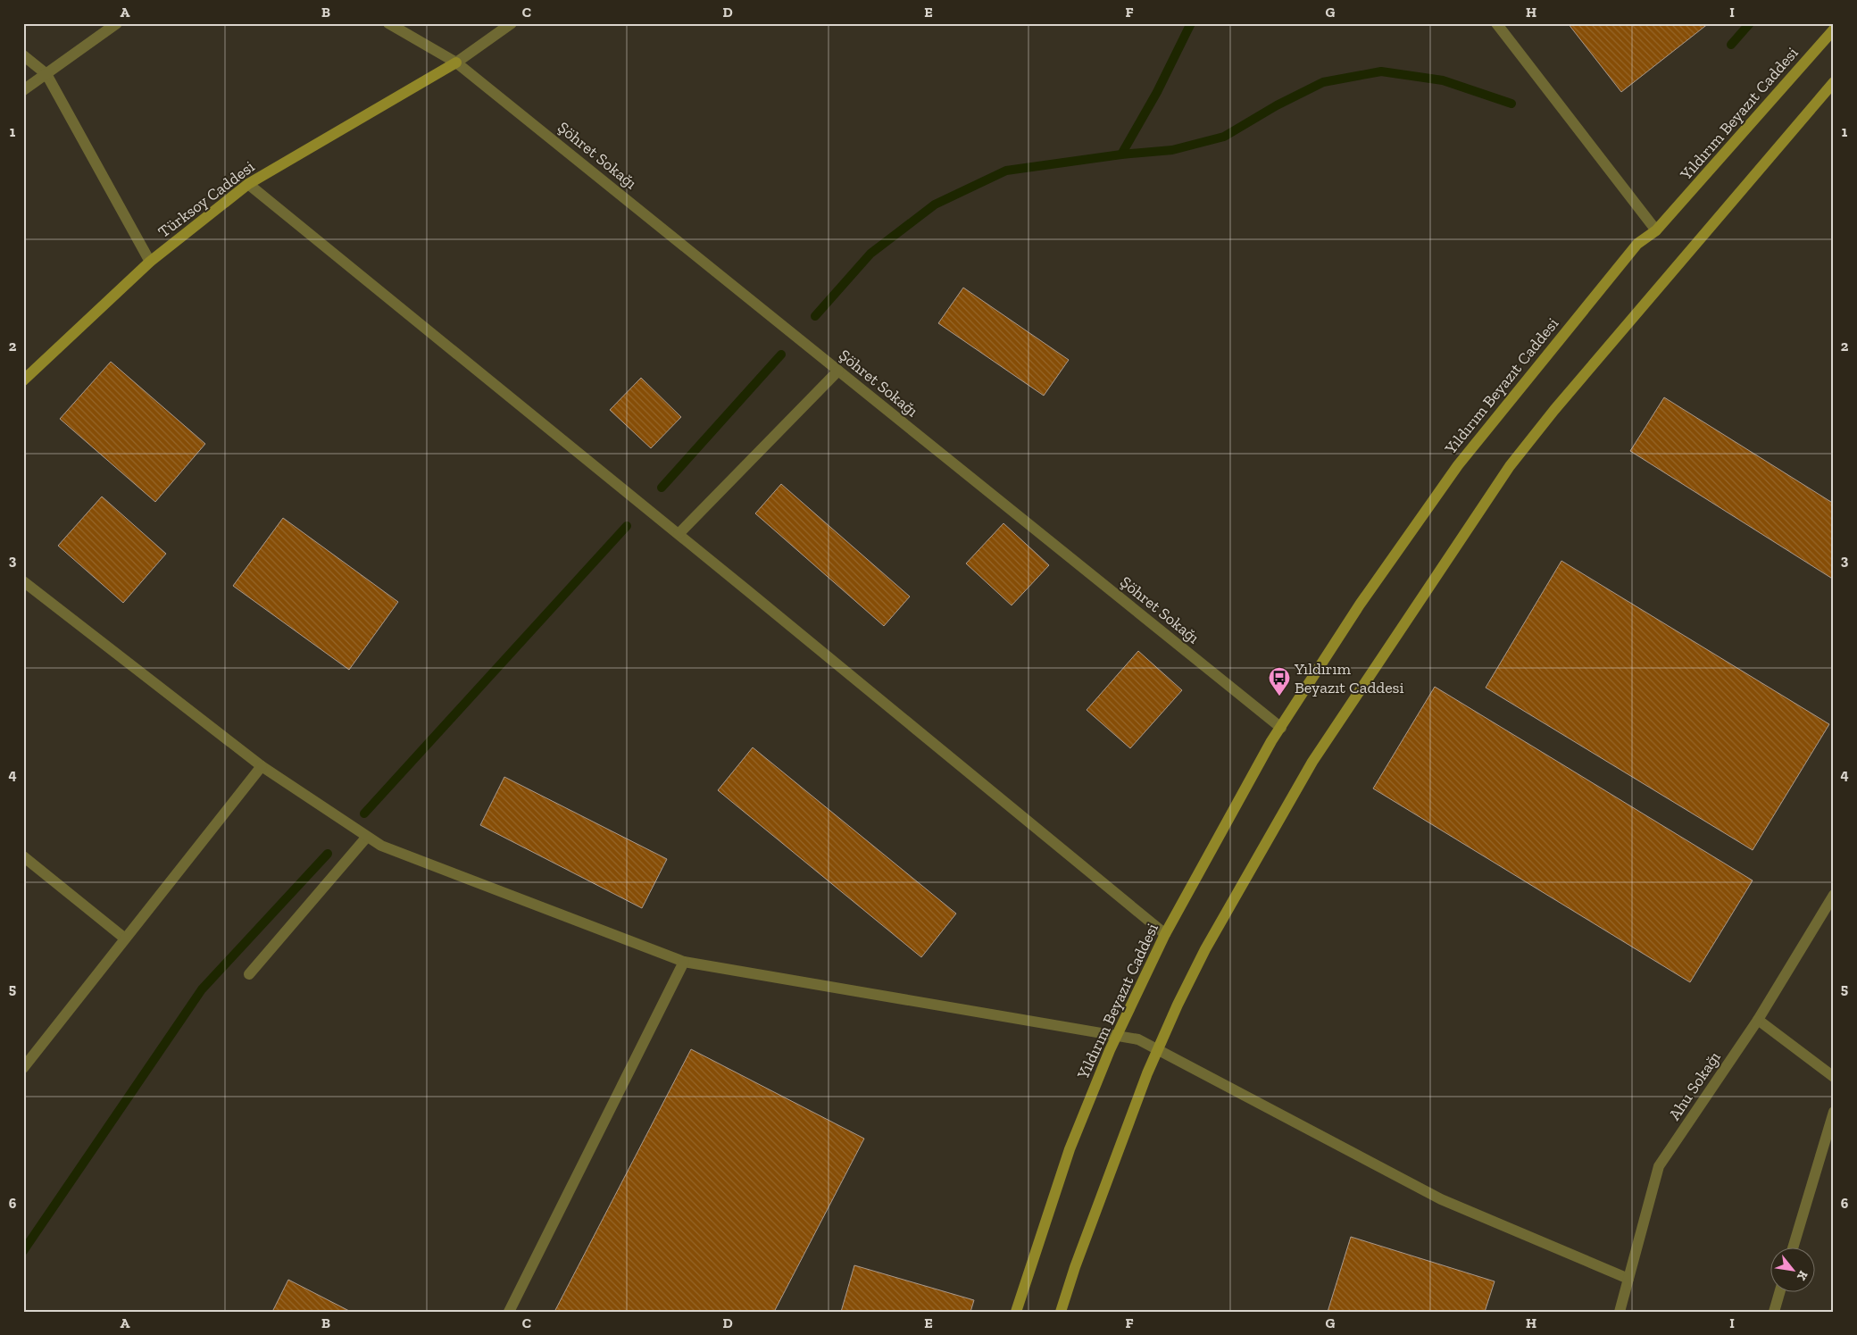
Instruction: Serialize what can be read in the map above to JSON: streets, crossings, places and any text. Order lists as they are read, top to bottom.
{
  "streets": {
    "main road": ["Yıldırım Beyazıt Caddesi", "Türksoy Caddesi"],
    "street": ["Şöhret Sokağı", "Ahu Sokağı"]
  },
  "crossings": [
    ["Yıldırım Beyazıt Caddesi", "Şöhret Sokağı"],
    ["Şöhret Sokağı", "Türksoy Caddesi"]
  ],
  "places": {
    "bus stop": ["Yıldırım Beyazıt Caddesi"]
  },
  "north": "bottom right",
  "grid": {
    "columns": [
      "A",
      "B",
      "C",
      "D",
      "E",
      "F",
      "G",
      "H",
      "I"
    ],
    "rows": [
      "1",
      "2",
      "3",
      "4",
      "5",
      "6"
    ]
  }
}
